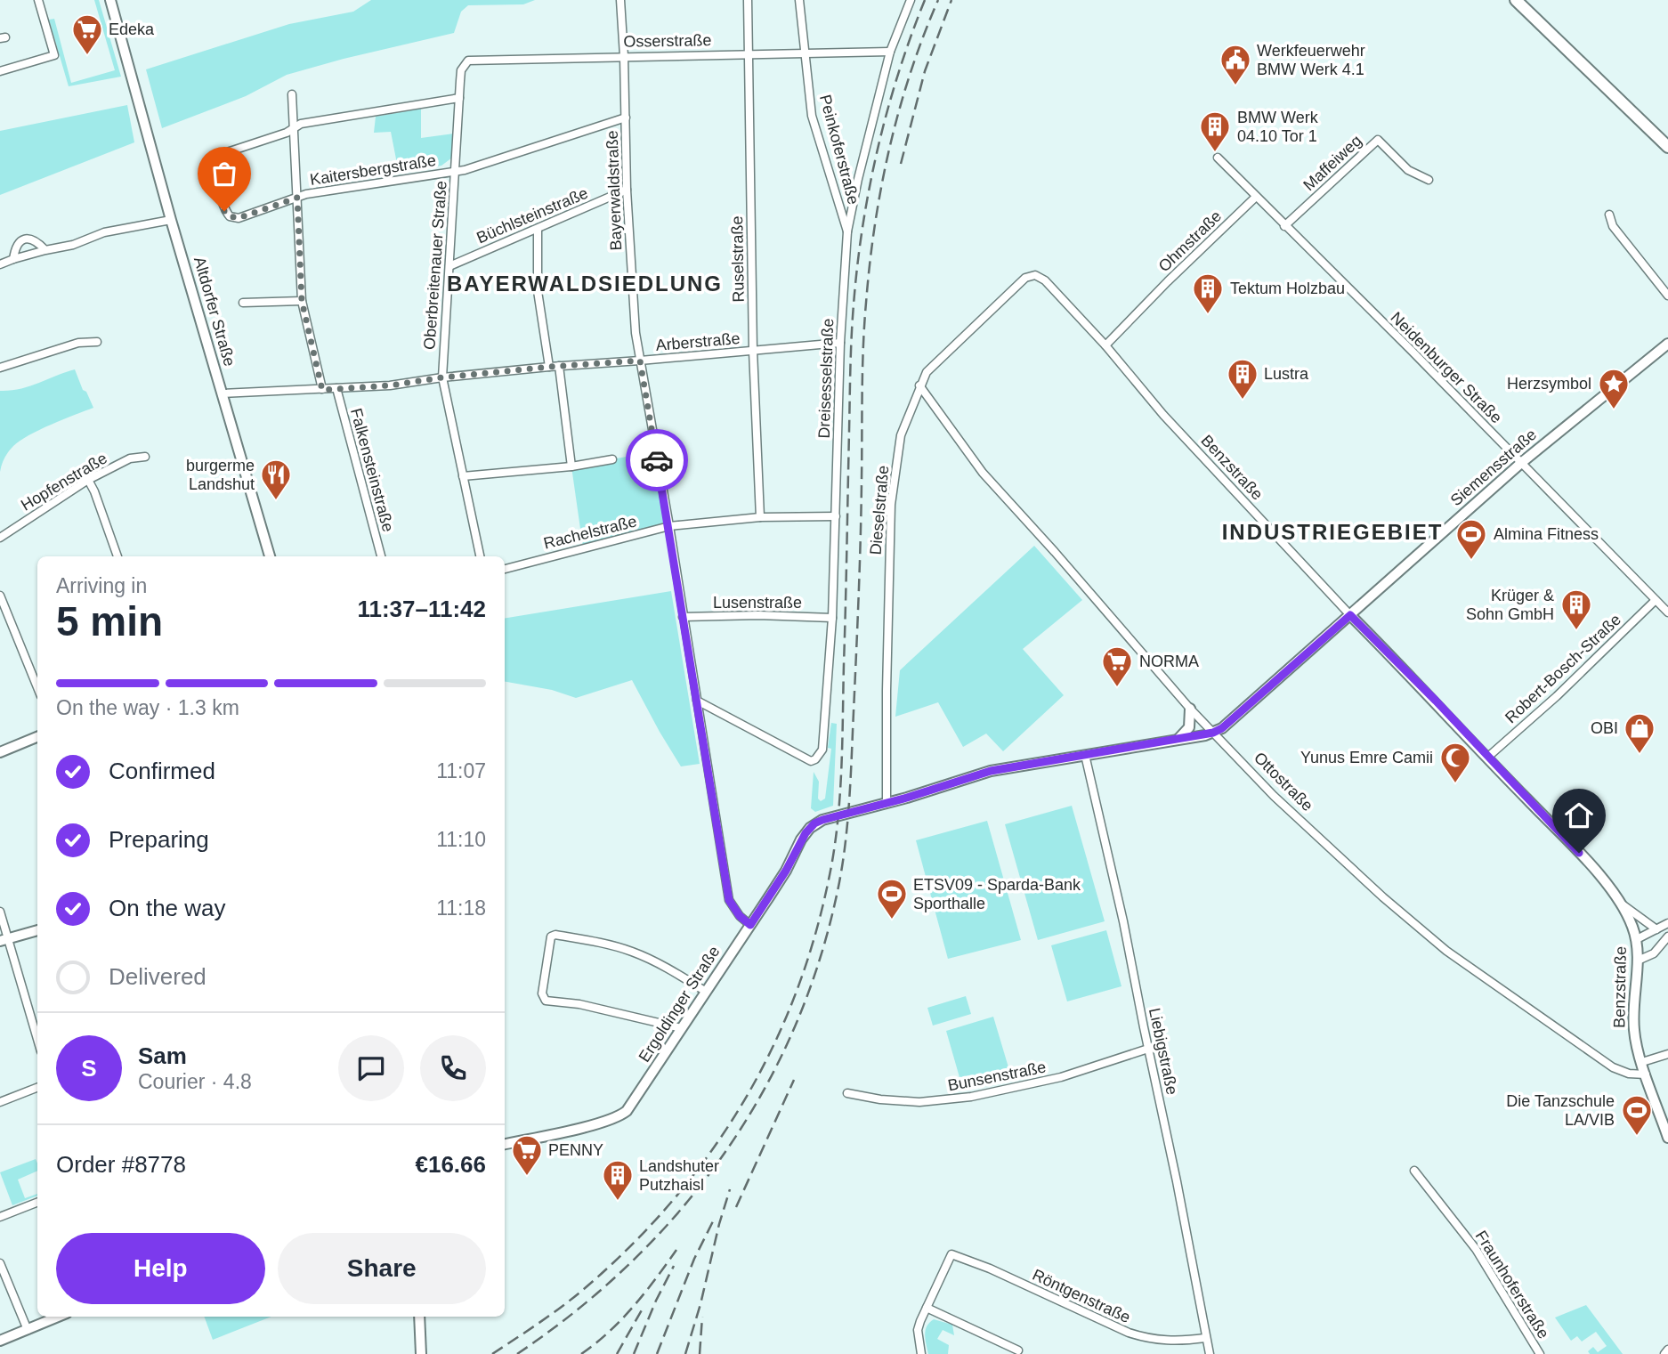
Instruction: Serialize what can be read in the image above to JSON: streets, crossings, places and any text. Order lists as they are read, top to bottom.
{
  "streets": {
    "main road": [
      "Altdorfer Straße",
      "Benzstraße",
      "Siemensstraße",
      "Ergoldinger Straße"
    ],
    "street": [
      "Osserstraße",
      "Peinkoferstraße",
      "Maffeiweg",
      "Kaitersbergstraße",
      "Bayerwaldstraße",
      "Büchlsteinstraße",
      "Ohmstraße",
      "Ruselstraße",
      "Oberbreitenauer Straße",
      "Arberstraße",
      "Neidenburger Straße",
      "Dreisesselstraße",
      "Falkensteinstraße",
      "Hopfenstraße",
      "Dieselstraße",
      "Rachelstraße",
      "Lusenstraße",
      "Robert-Bosch-Straße",
      "Ottostraße",
      "Liebigstraße",
      "Bunsenstraße",
      "Fraunhoferstraße",
      "Röntgenstraße"
    ]
  },
  "crossings": [
    ["Osserstraße", "Peinkoferstraße"],
    ["Osserstraße", "Bayerwaldstraße"],
    ["Osserstraße", "Ruselstraße"],
    ["Osserstraße", "Oberbreitenauer Straße"],
    ["Osserstraße", "Dreisesselstraße"],
    ["Peinkoferstraße", "Dreisesselstraße"],
    ["Maffeiweg", "Neidenburger Straße"],
    ["Kaitersbergstraße", "Bayerwaldstraße"],
    ["Kaitersbergstraße", "Oberbreitenauer Straße"],
    ["Bayerwaldstraße", "Büchlsteinstraße"],
    ["Bayerwaldstraße", "Arberstraße"],
    ["Bayerwaldstraße", "Dreisesselstraße"],
    ["Bayerwaldstraße", "Rachelstraße"],
    ["Bayerwaldstraße", "Lusenstraße"],
    ["Bayerwaldstraße", "Ergoldinger Straße"],
    ["Büchlsteinstraße", "Oberbreitenauer Straße"],
    ["Ohmstraße", "Neidenburger Straße"],
    ["Ohmstraße", "Benzstraße"],
    ["Ruselstraße", "Arberstraße"],
    ["Ruselstraße", "Rachelstraße"],
    ["Oberbreitenauer Straße", "Arberstraße"],
    ["Altdorfer Straße", "Arberstraße"],
    ["Arberstraße", "Dreisesselstraße"],
    ["Arberstraße", "Falkensteinstraße"],
    ["Neidenburger Straße", "Siemensstraße"],
    ["Neidenburger Straße", "Robert-Bosch-Straße"],
    ["Dreisesselstraße", "Rachelstraße"],
    ["Dreisesselstraße", "Lusenstraße"],
    ["Benzstraße", "Siemensstraße"],
    ["Benzstraße", "Dieselstraße"],
    ["Benzstraße", "Robert-Bosch-Straße"],
    ["Benzstraße", "Ottostraße"],
    ["Siemensstraße", "Dieselstraße"],
    ["Siemensstraße", "Ottostraße"],
    ["Siemensstraße", "Ergoldinger Straße"],
    ["Siemensstraße", "Liebigstraße"],
    ["Dieselstraße", "Ottostraße"],
    ["Liebigstraße", "Bunsenstraße"],
    ["Liebigstraße", "Röntgenstraße"]
  ],
  "districts": ["BAYERWALDSIEDLUNG", "INDUSTRIEGEBIET"],
  "places": {
    "supermarket": ["Edeka", "NORMA", "PENNY"],
    "public building": ["Werkfeuerwehr BMW Werk 4.1"],
    "building": [
      "BMW Werk 04.10 Tor 1",
      "Tektum Holzbau",
      "Lustra",
      "Krüger & Sohn GmbH",
      "Landshuter Putzhaisl"
    ],
    "place": ["Herzsymbol"],
    "restaurant": ["burgerme Landshut"],
    "sports": ["Almina Fitness", "ETSV09 - Sparda-Bank Sporthalle", "Die Tanzschule LA/VIB"],
    "shop": ["OBI"],
    "mosque": ["Yunus Emre Camii"]
  },
  "page": {
    "heading": ["5 min", "Arriving in", "11:37–11:42"],
    "panel": [
      "Sam",
      "Courier · 4.8",
      "Order #8778",
      "€16.66"
    ],
    "bar": "On the way · 1.3 km",
    "list": [
      ["Confirmed", "11:07"],
      ["Preparing", "11:10"],
      ["On the way", "11:18"],
      "Delivered"
    ],
    "round": "S",
    "buttons": ["Help", "Share"]
  }
}
